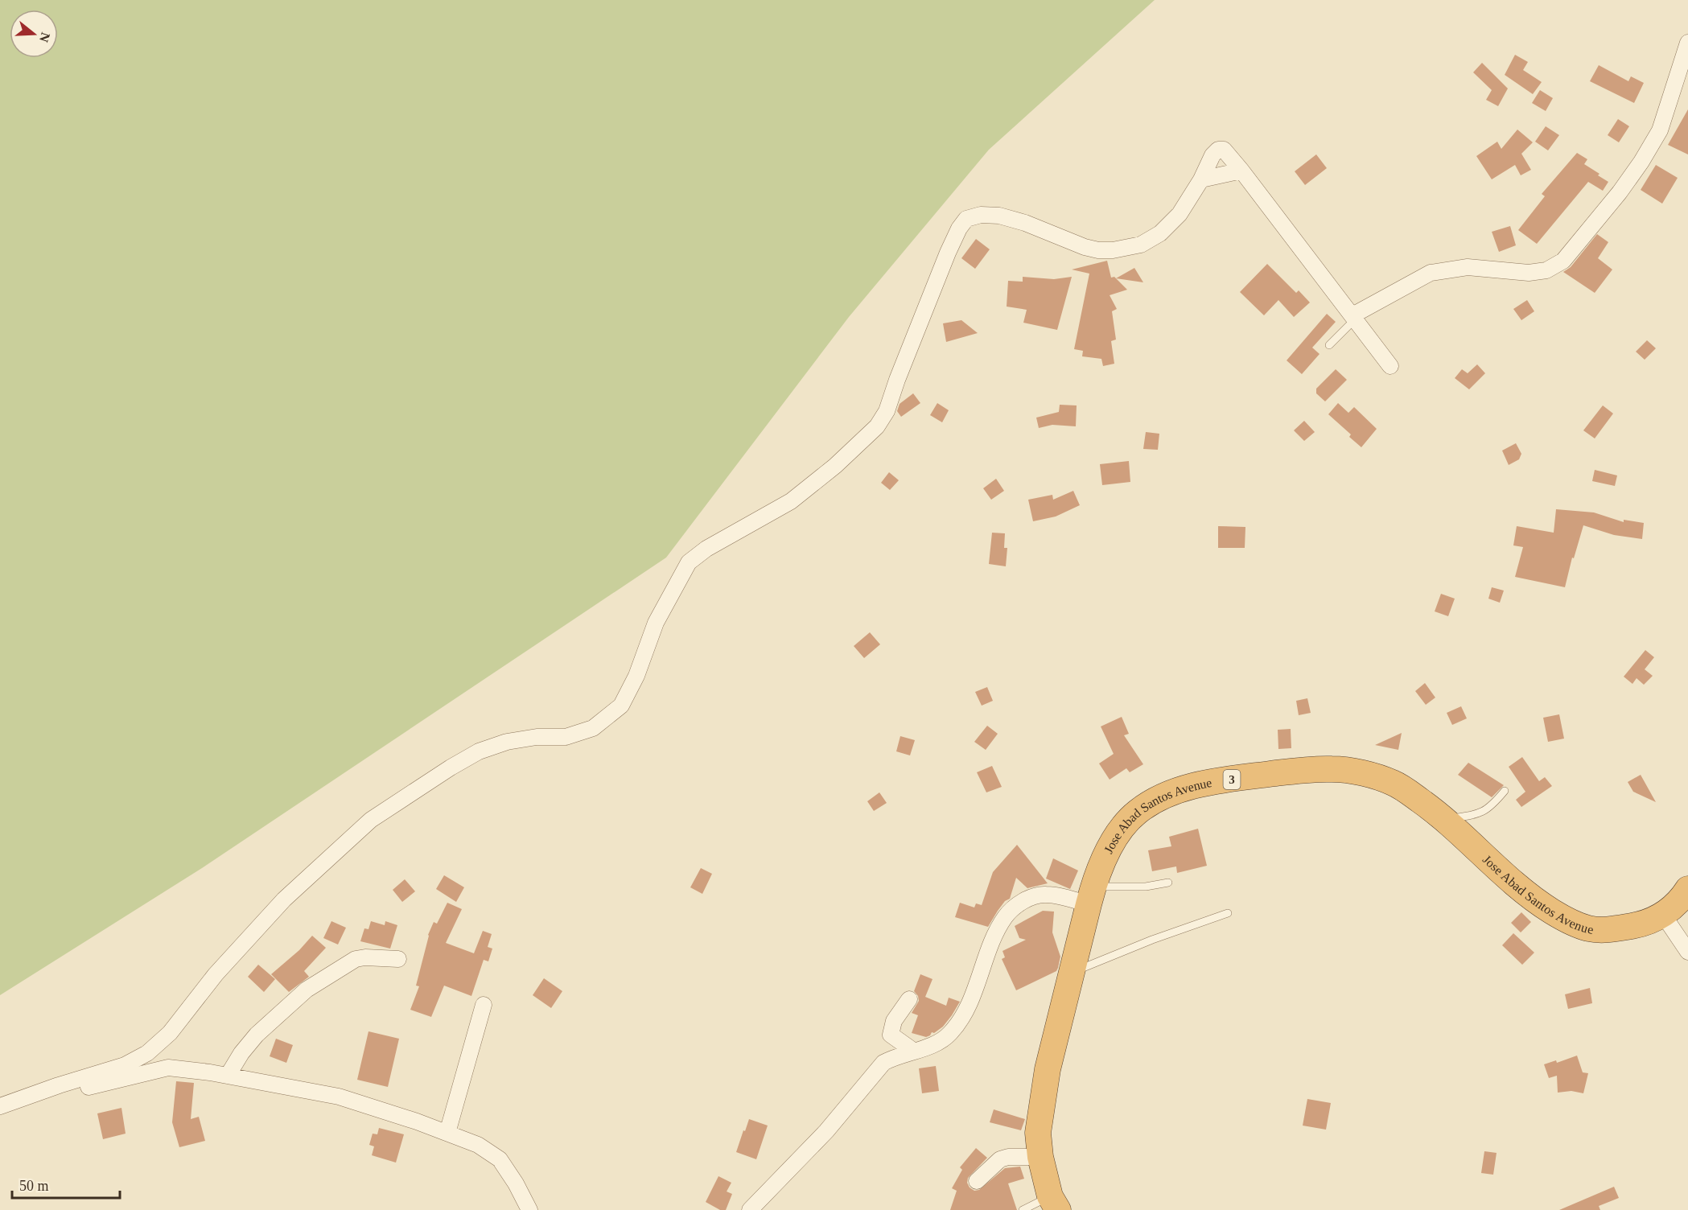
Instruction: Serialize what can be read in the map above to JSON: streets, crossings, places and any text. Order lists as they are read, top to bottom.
{
  "streets": {
    "highway": ["3", "Jose Abad Santos Avenue"]
  },
  "scale_bar": "50 m",
  "north": "right"
}
